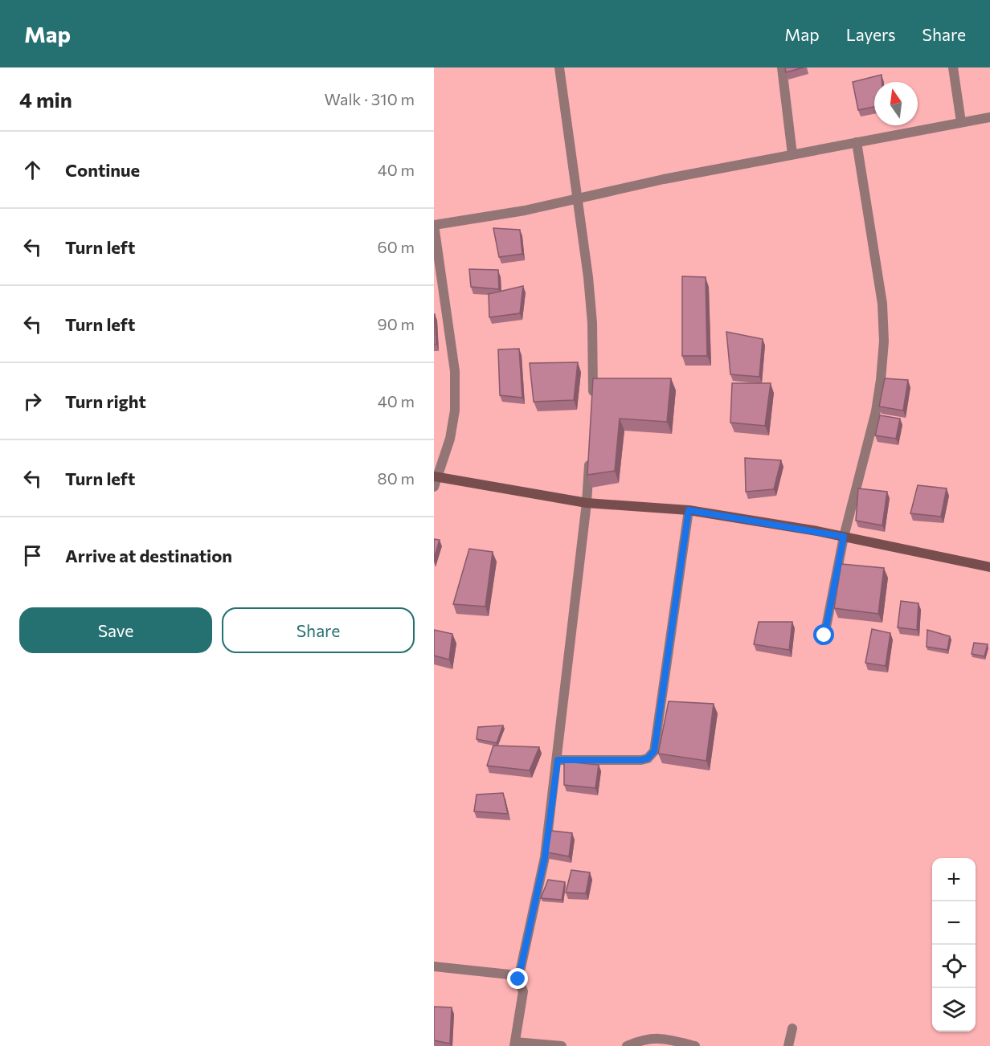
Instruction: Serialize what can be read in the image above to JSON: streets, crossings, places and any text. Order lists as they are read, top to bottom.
{
  "north": "top",
  "page": {
    "header": "Map",
    "nav": ["Map", "Layers", "Share"],
    "heading": ["4 min", "Walk · 310 m"],
    "list": [
      ["Continue", "40 m"],
      ["Turn left", "60 m"],
      ["Turn left", "90 m"],
      ["Turn right", "40 m"],
      ["Turn left", "80 m"],
      "Arrive at destination"
    ],
    "buttons": ["Save", "Share"],
    "map_buttons": ["+", "−"]
  }
}
